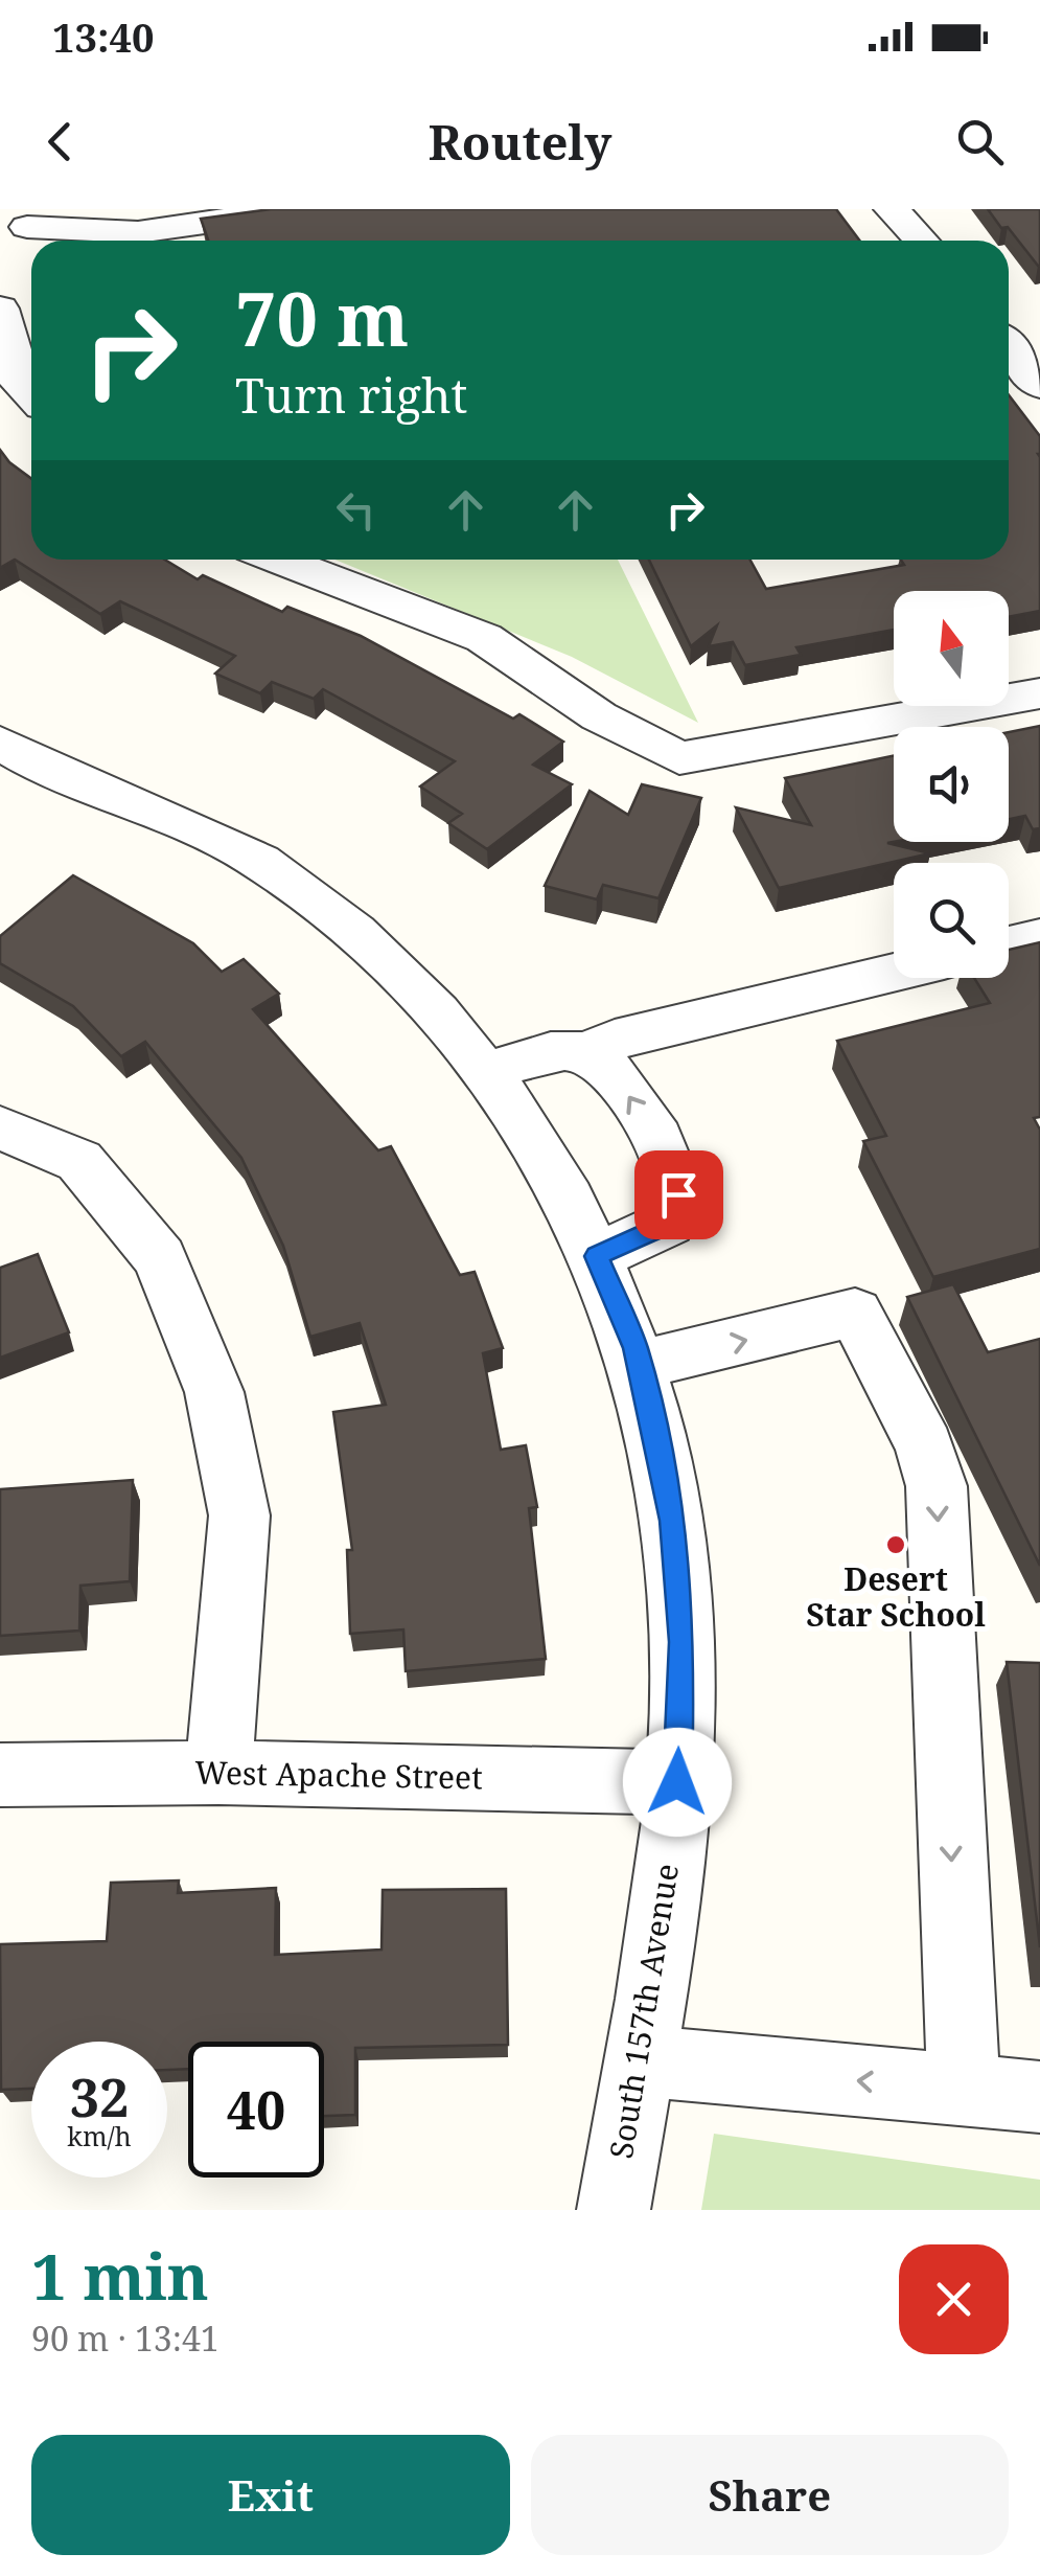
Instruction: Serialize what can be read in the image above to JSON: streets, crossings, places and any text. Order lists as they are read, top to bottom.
{
  "streets": {
    "street": ["West Apache Street", "South 157th Avenue"]
  },
  "crossings": [
    ["West Apache Street", "South 157th Avenue"]
  ],
  "places": ["Desert Star School"],
  "north": "top",
  "page": {
    "status": "13:40",
    "header": "Routely",
    "turn": ["70 m", "Turn right"],
    "speed": "32 km/h",
    "limit": "40",
    "heading": ["1 min", "90 m · 13:41"],
    "buttons": ["Exit", "Share"]
  }
}
